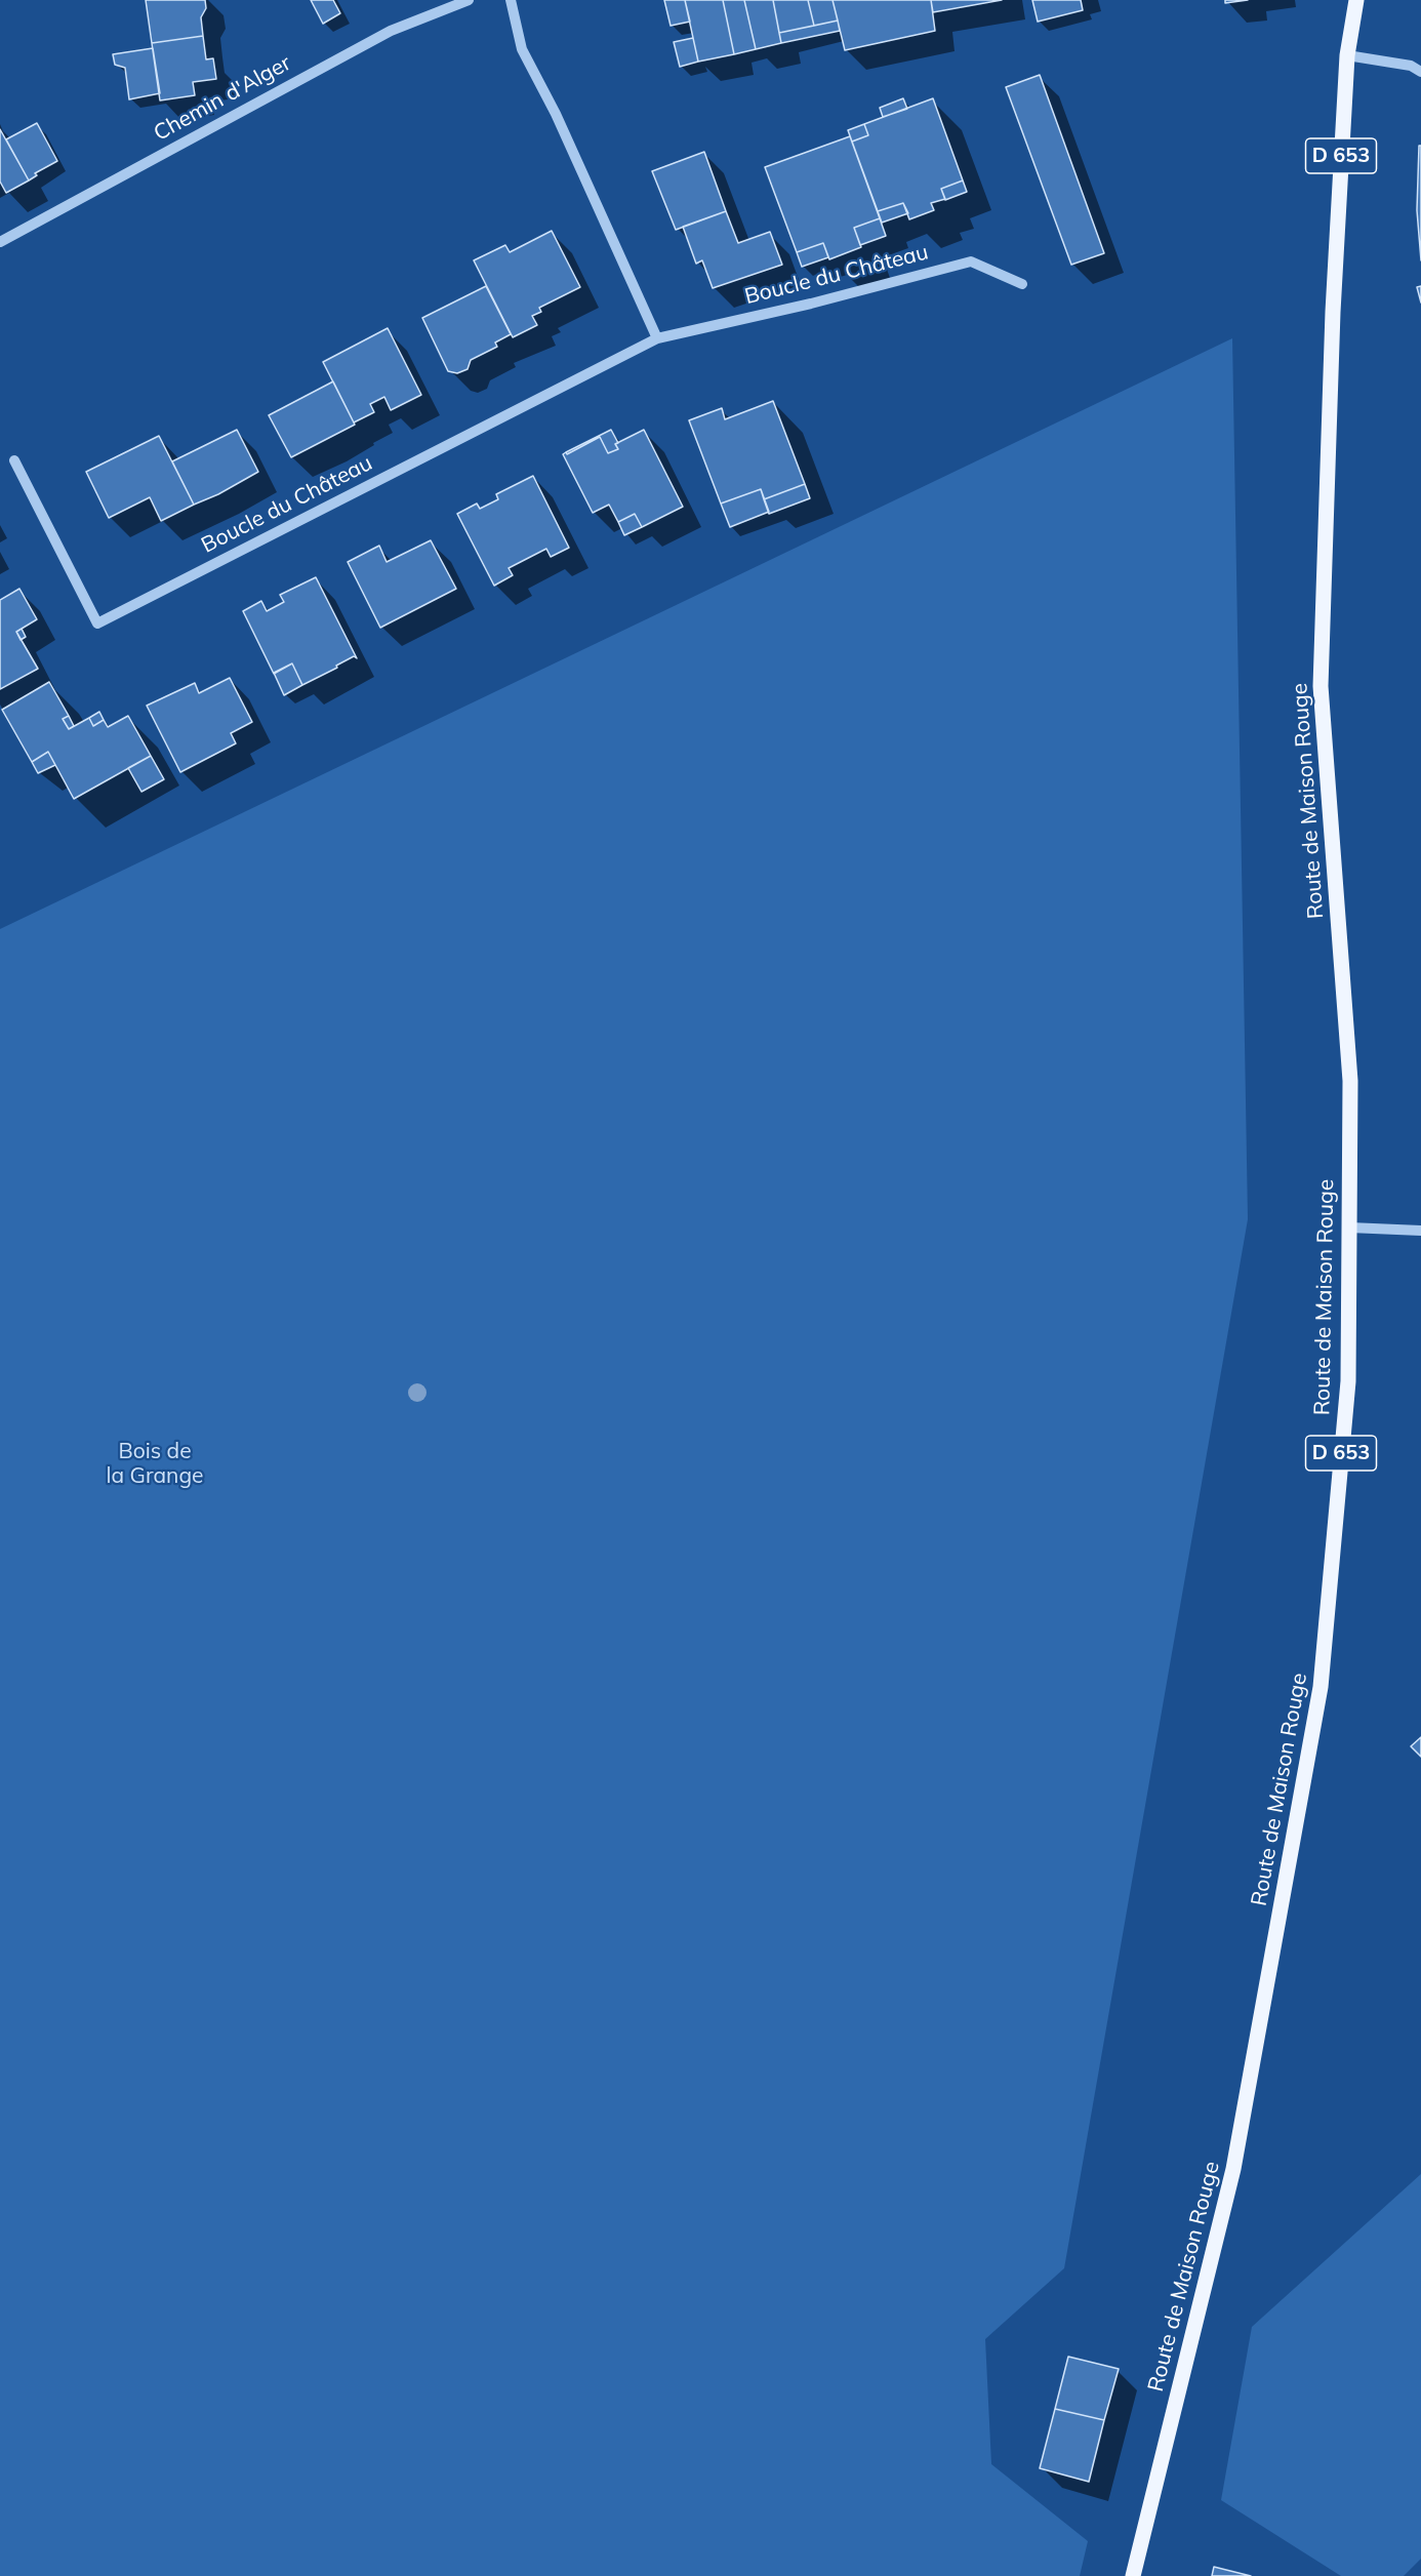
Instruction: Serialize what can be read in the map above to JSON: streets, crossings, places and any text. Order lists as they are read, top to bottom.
{
  "streets": {
    "main road": ["D 653", "Route de Maison Rouge"],
    "street": ["Chemin d'Alger", "Boucle du Château"]
  },
  "parks": ["Bois de la Grange"]
}
